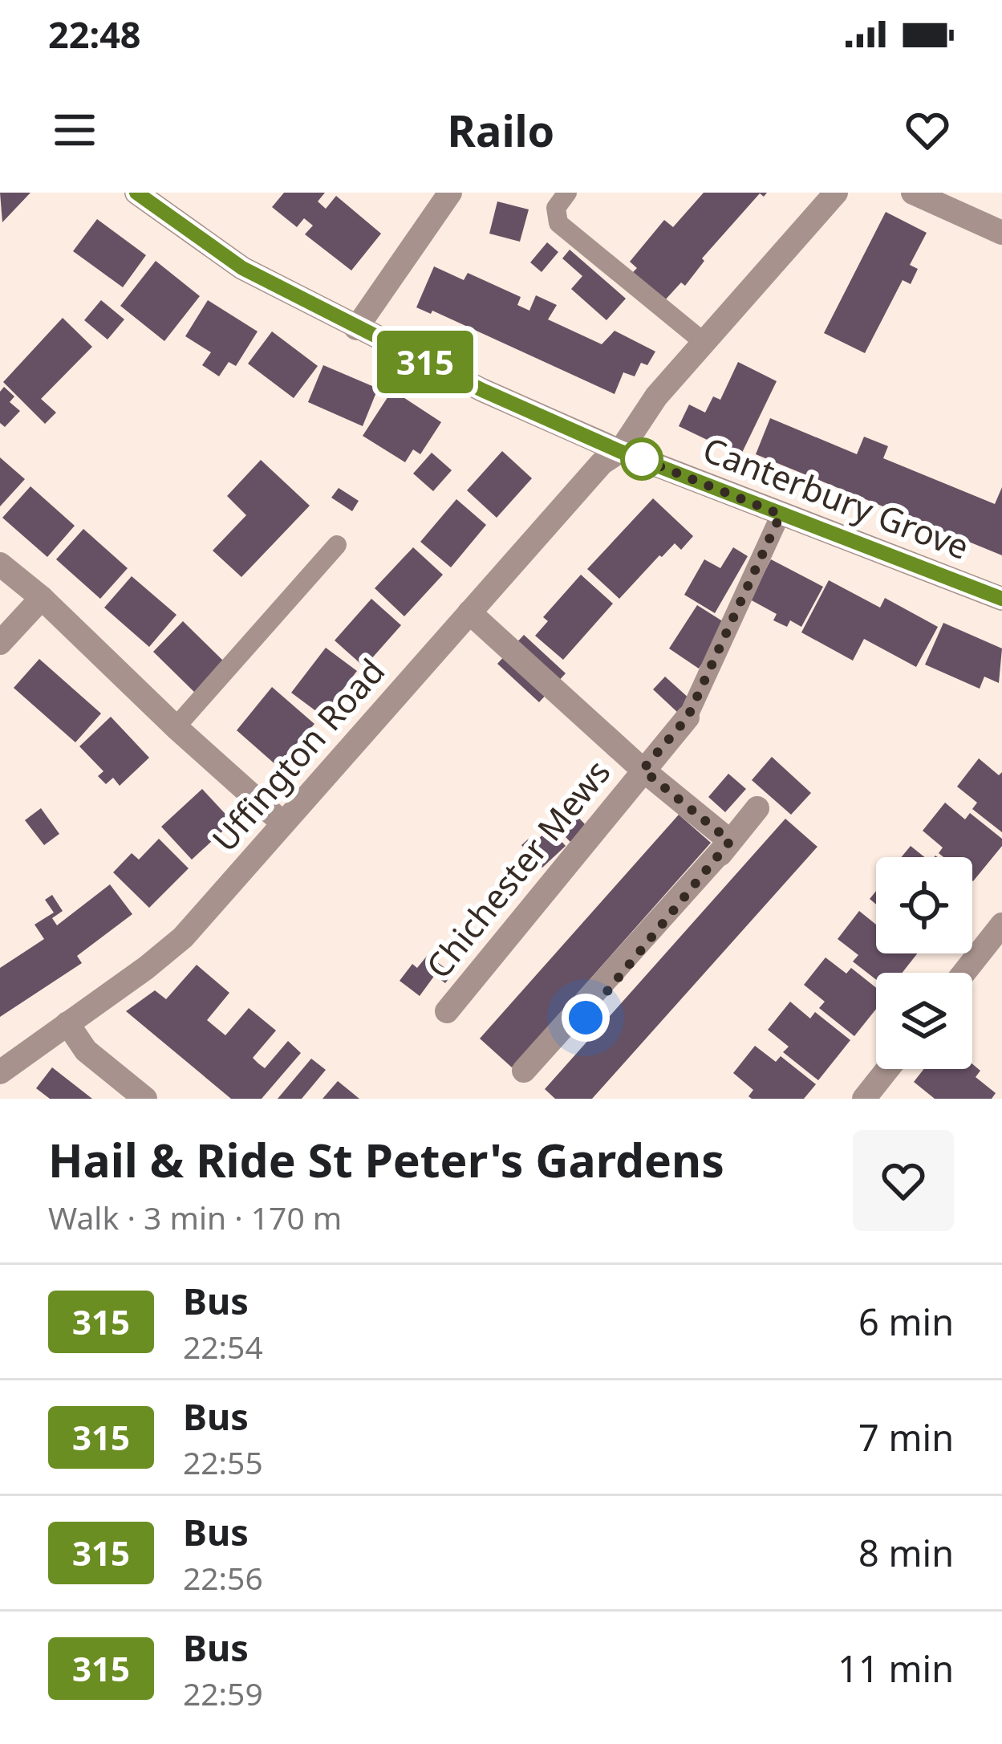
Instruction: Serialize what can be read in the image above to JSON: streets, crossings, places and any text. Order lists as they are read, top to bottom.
{
  "streets": {
    "street": ["Canterbury Grove", "Uffington Road", "Chichester Mews"]
  },
  "crossings": [
    ["Canterbury Grove", "Uffington Road"],
    ["Uffington Road", "Chichester Mews"]
  ],
  "lines": ["bus line 315"],
  "page": {
    "status": "22:48",
    "header": "Railo",
    "on_map": "315",
    "heading": ["Hail & Ride St Peter's Gardens", "Walk · 3 min · 170 m"],
    "list": [
      {
        "mark": "315",
        "name": "Bus",
        "note": "22:54",
        "value": "6 min"
      },
      {
        "mark": "315",
        "name": "Bus",
        "note": "22:55",
        "value": "7 min"
      },
      {
        "mark": "315",
        "name": "Bus",
        "note": "22:56",
        "value": "8 min"
      },
      {
        "mark": "315",
        "name": "Bus",
        "note": "22:59",
        "value": "11 min"
      }
    ]
  }
}
